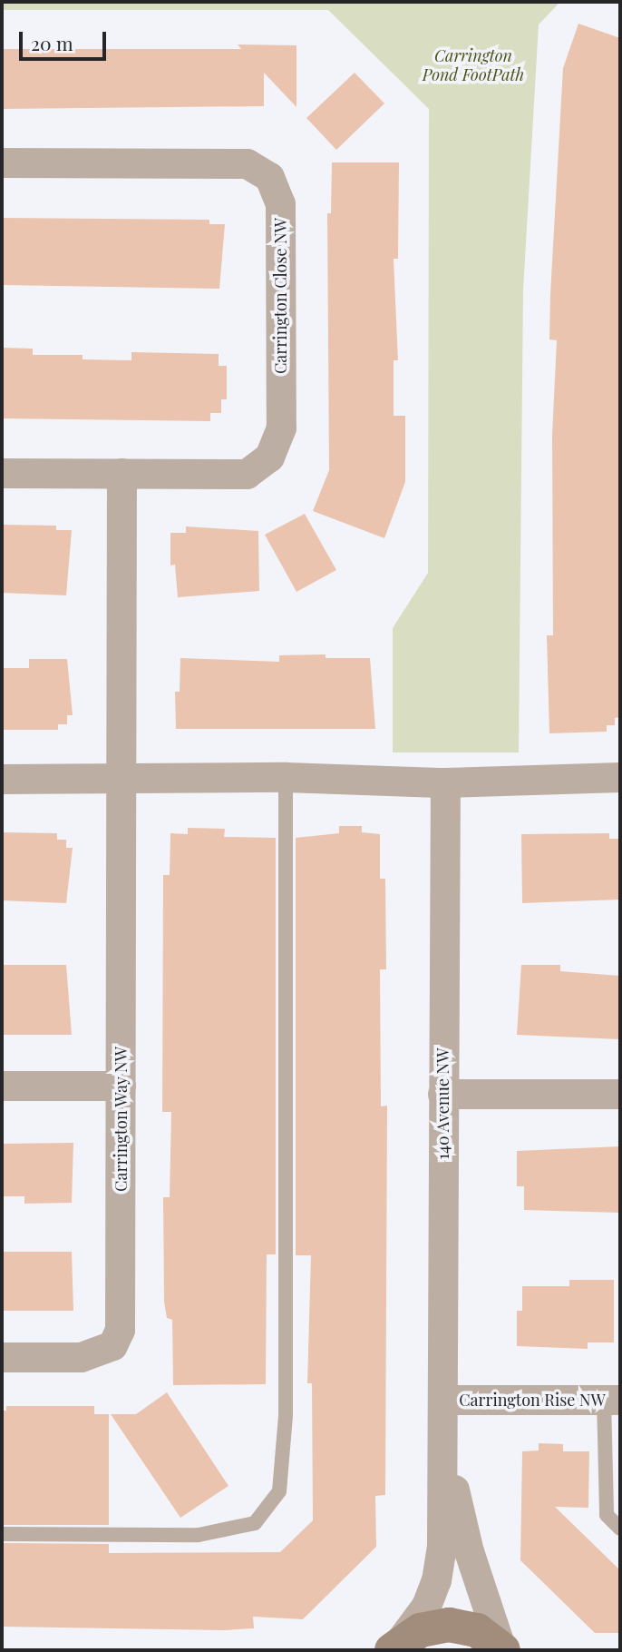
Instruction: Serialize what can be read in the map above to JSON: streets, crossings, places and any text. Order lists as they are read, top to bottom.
{
  "streets": {
    "street": [
      "Carrington Close NW",
      "140 Avenue NW",
      "Carrington Way NW",
      "Carrington Rise NW"
    ]
  },
  "crossings": [
    ["140 Avenue NW", "Carrington Rise NW"]
  ],
  "parks": ["Carrington Pond FootPath"],
  "scale_bar": "20 m"
}
